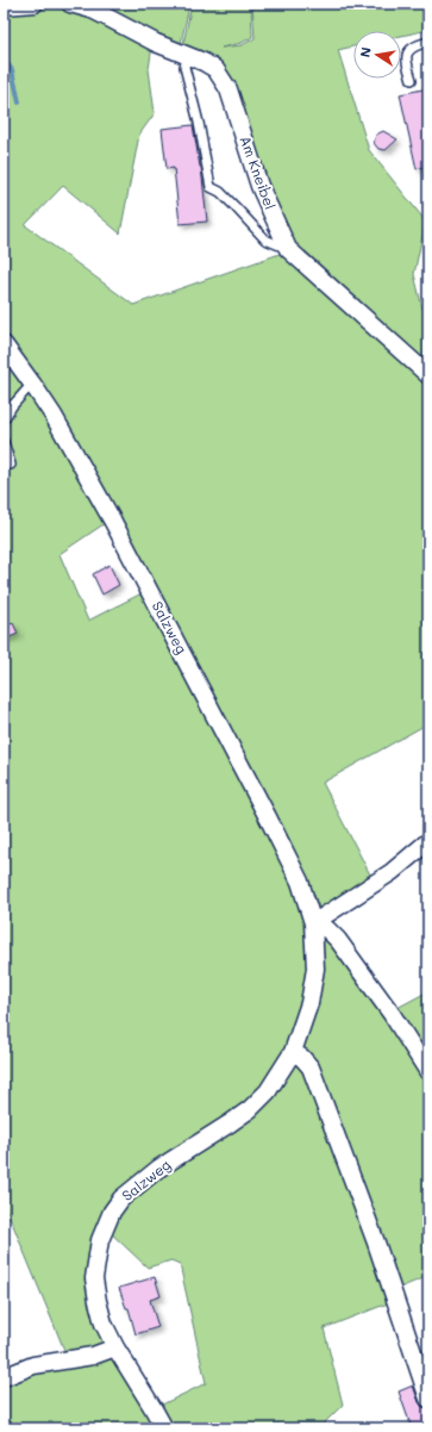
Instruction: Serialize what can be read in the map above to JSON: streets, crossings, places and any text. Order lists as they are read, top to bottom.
{
  "streets": {
    "street": ["Am Kneibel", "Salzweg"]
  },
  "north": "left"
}
